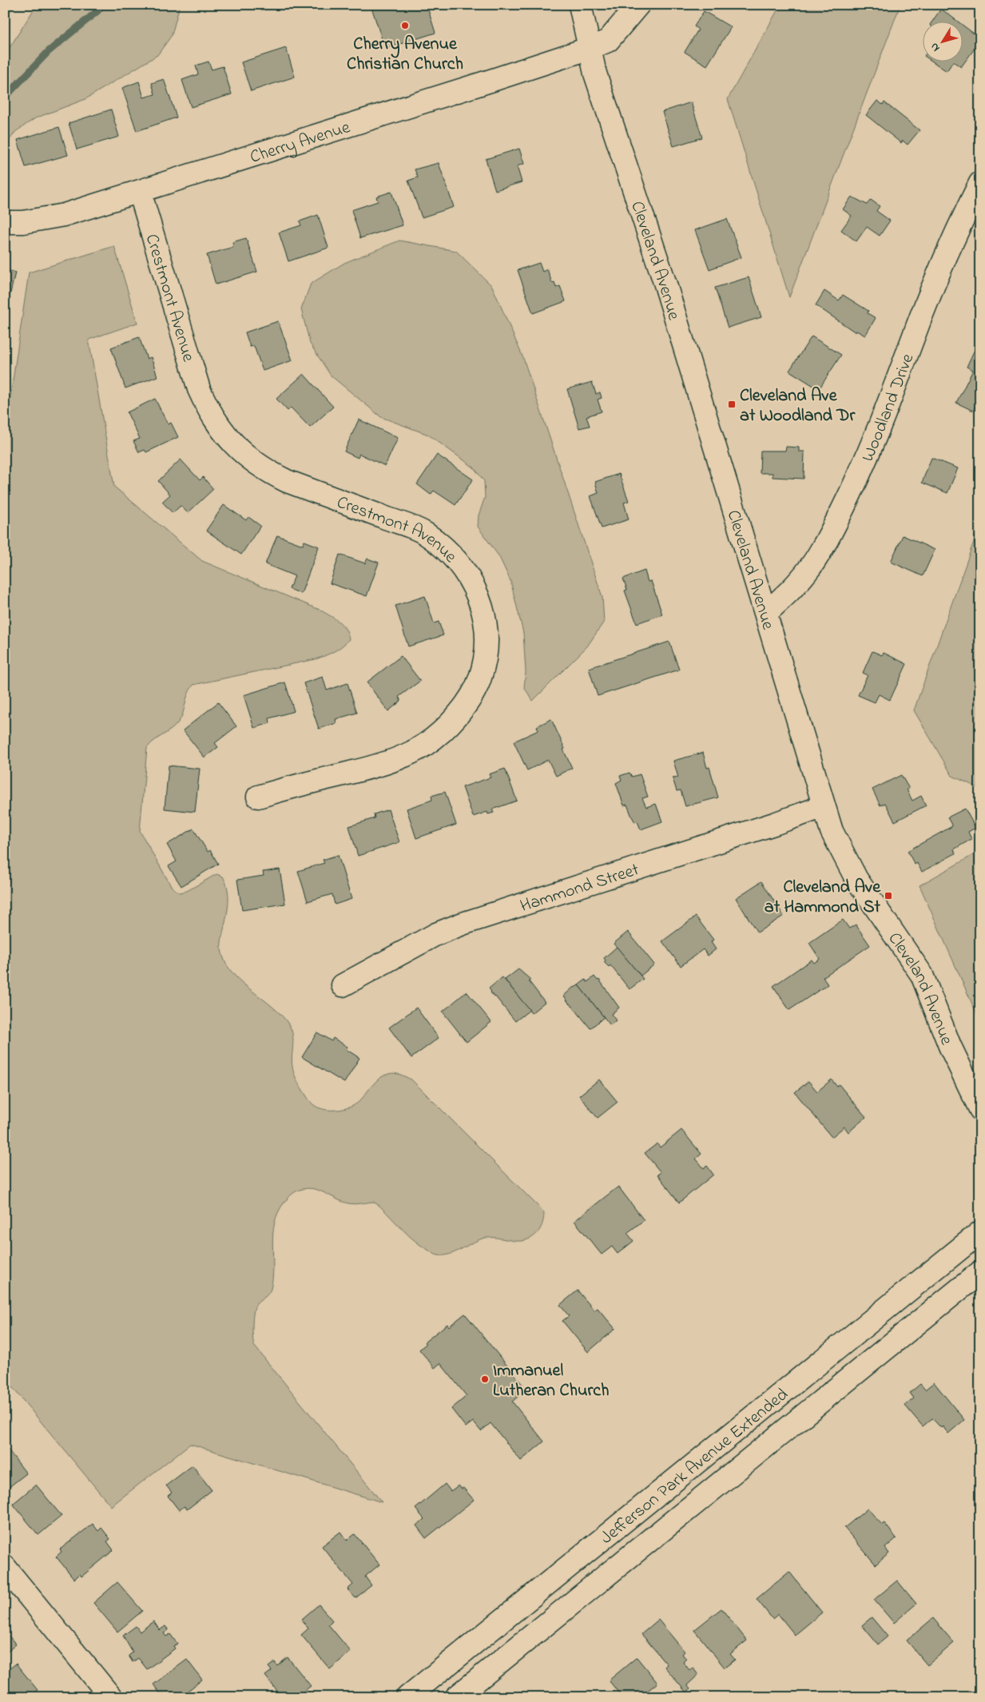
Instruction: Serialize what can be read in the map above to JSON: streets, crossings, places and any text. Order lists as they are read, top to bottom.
{
  "streets": {
    "street": [
      "Cherry Avenue",
      "Cleveland Avenue",
      "Crestmont Avenue",
      "Woodland Drive",
      "Hammond Street",
      "Jefferson Park Avenue Extended"
    ]
  },
  "crossings": [
    ["Cherry Avenue", "Cleveland Avenue"],
    ["Cherry Avenue", "Crestmont Avenue"],
    ["Cleveland Avenue", "Woodland Drive"],
    ["Cleveland Avenue", "Hammond Street"]
  ],
  "places": {
    "other": ["Cherry Avenue Christian Church", "Immanuel Lutheran Church"],
    "transit": ["Cleveland Ave at Woodland Dr", "Cleveland Ave at Hammond St"]
  },
  "north": "bottom left"
}
